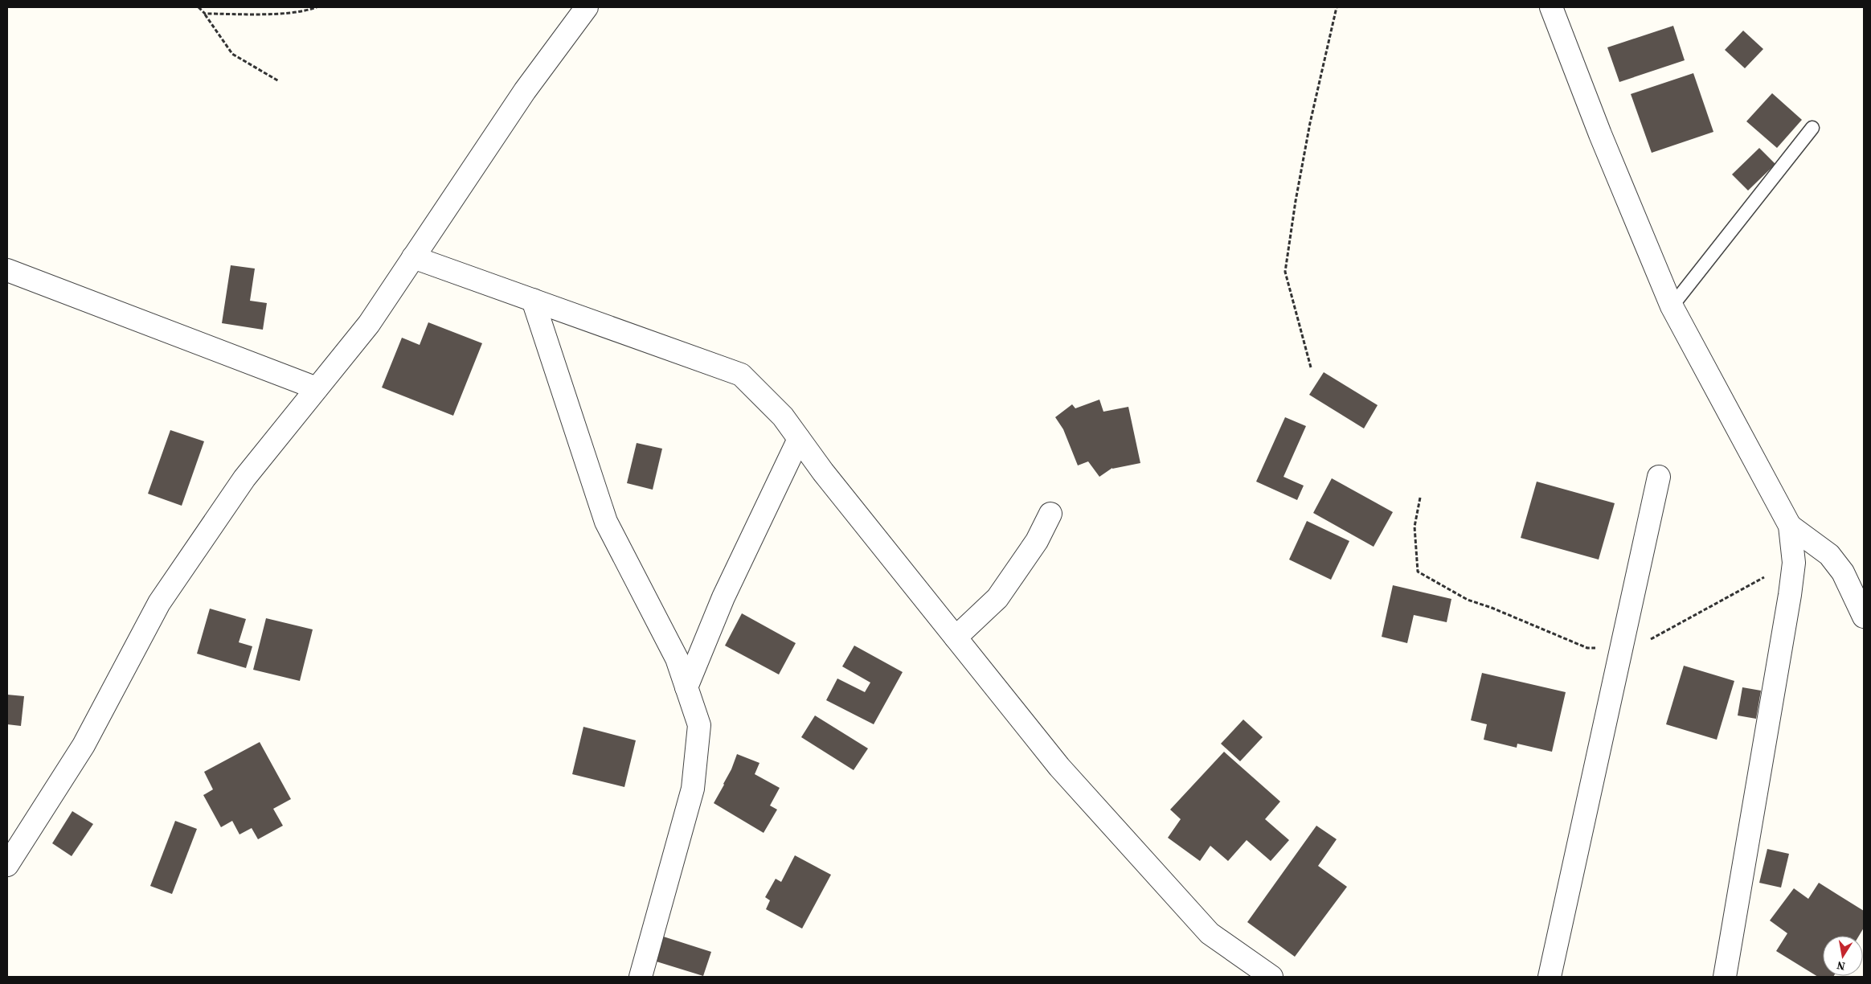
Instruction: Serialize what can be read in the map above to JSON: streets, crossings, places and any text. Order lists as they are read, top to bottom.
{
  "north": "bottom"
}
